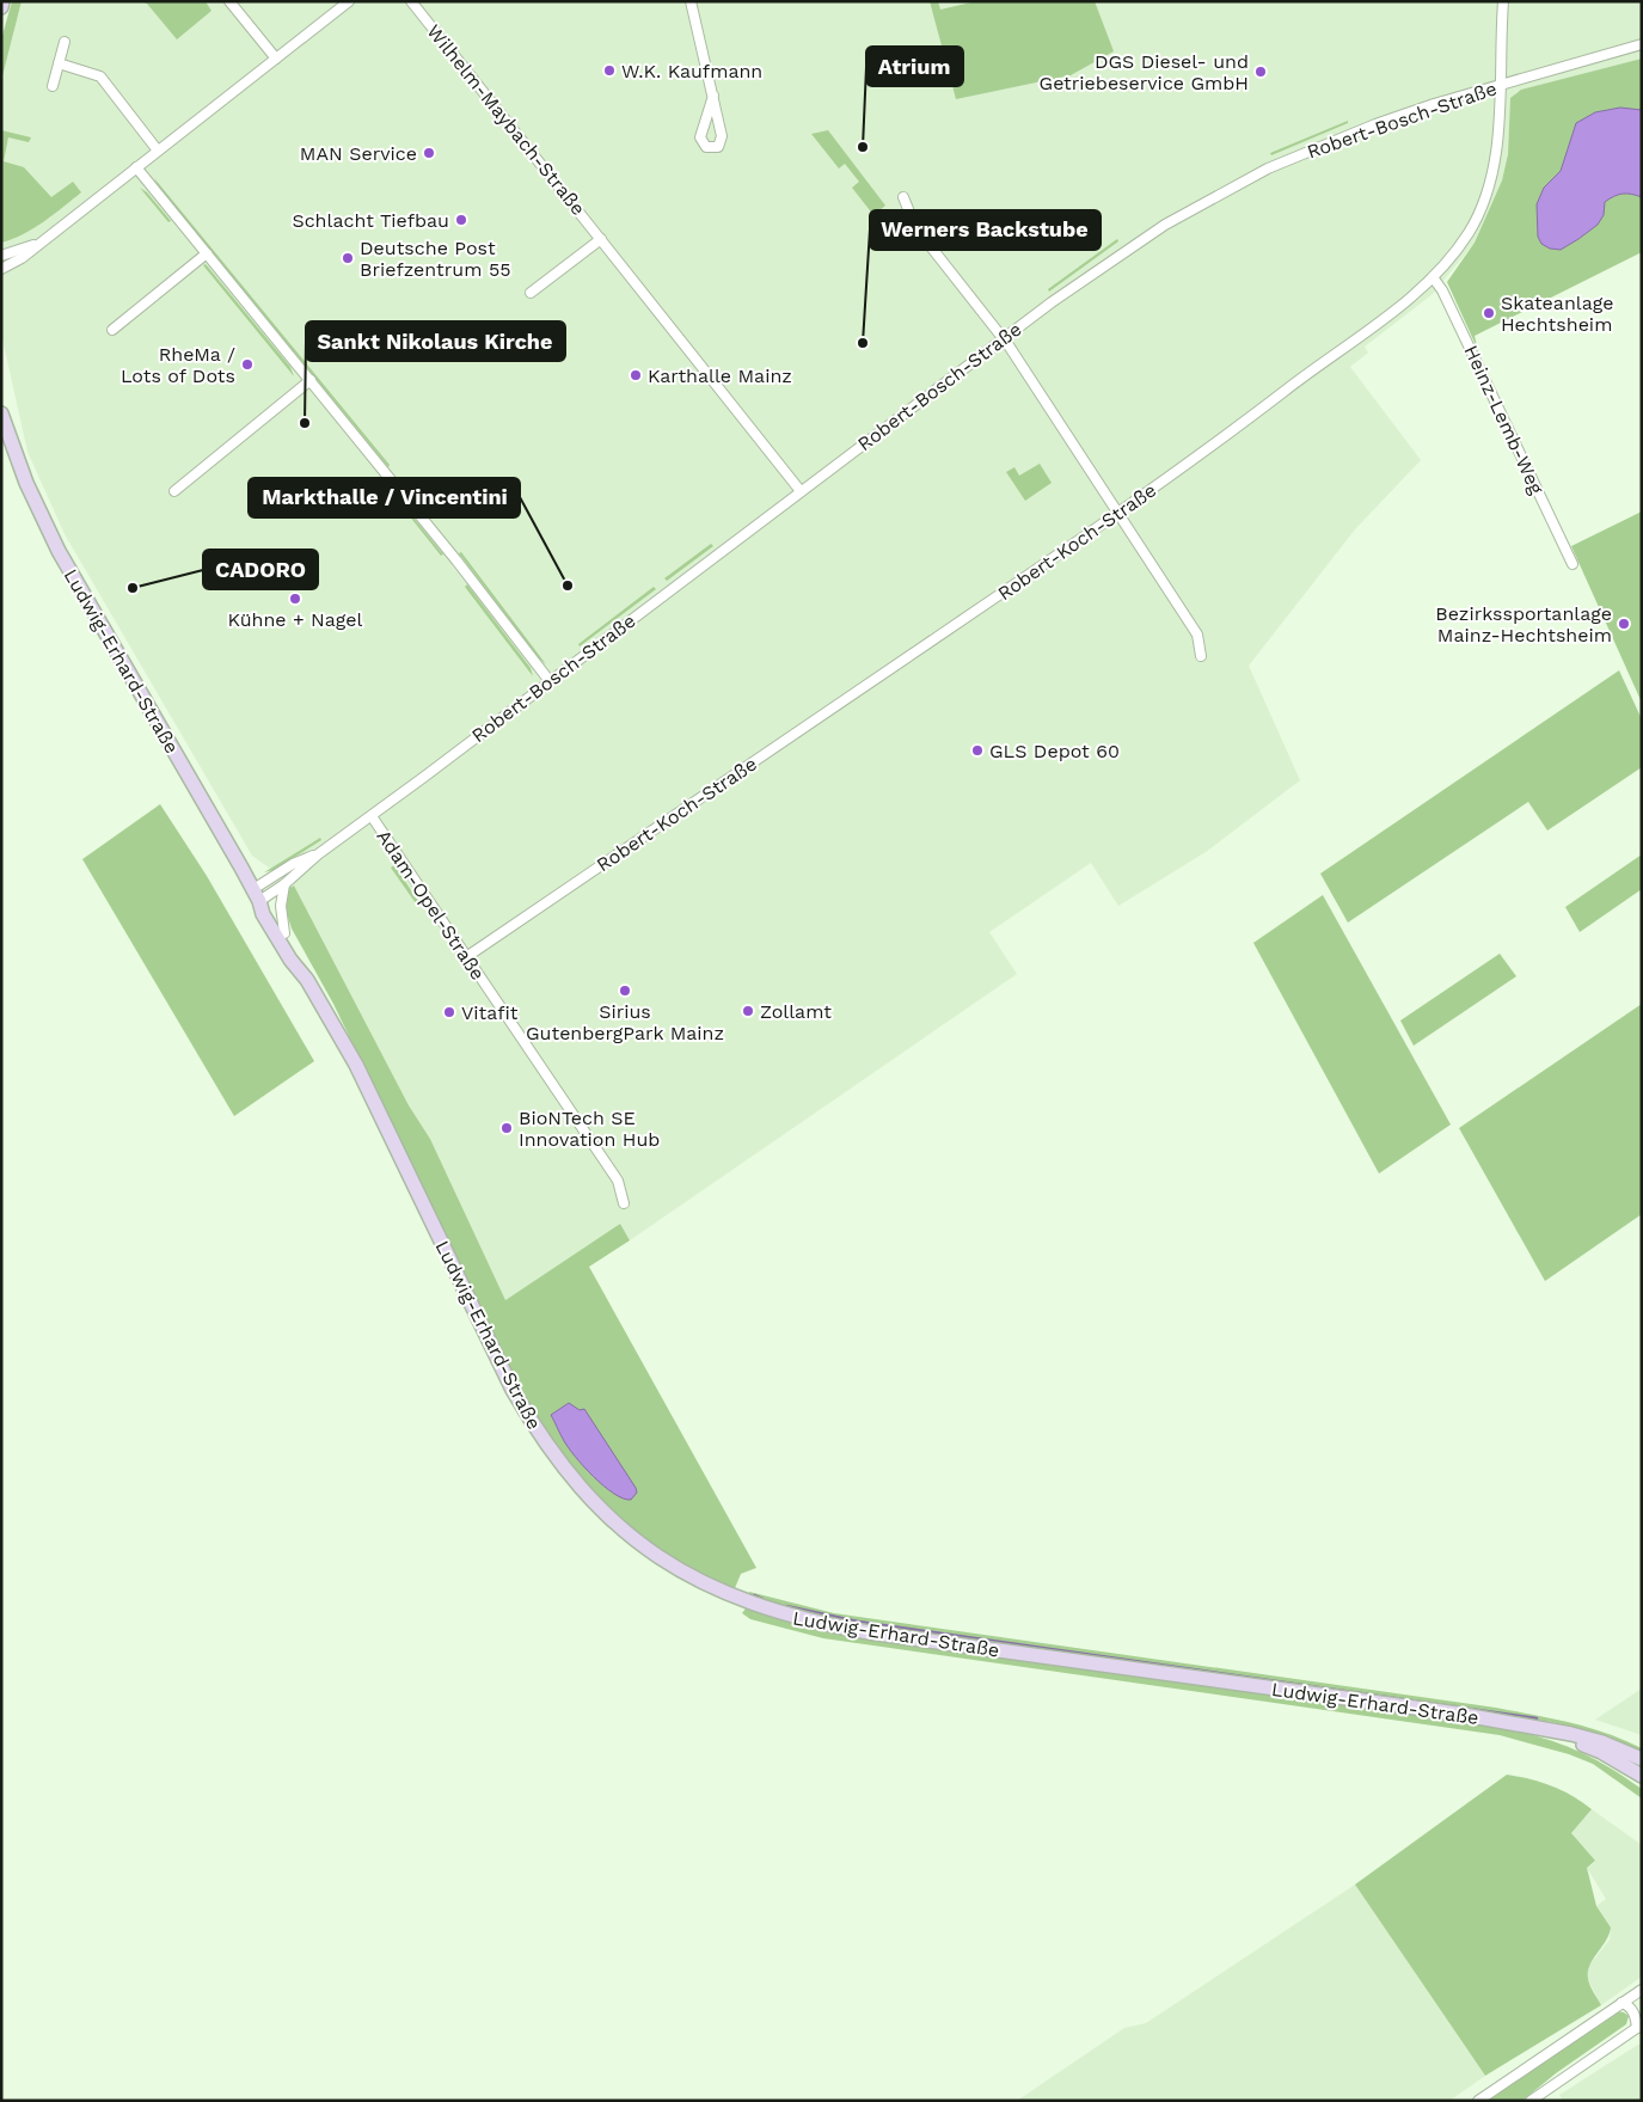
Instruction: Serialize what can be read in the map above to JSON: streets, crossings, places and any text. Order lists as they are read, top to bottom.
{
  "streets": {
    "main road": ["Ludwig-Erhard-Straße"],
    "street": [
      "Wilhelm-Maybach-Straße",
      "Robert-Bosch-Straße",
      "Heinz-Lemb-Weg",
      "Robert-Koch-Straße",
      "Adam-Opel-Straße"
    ]
  },
  "crossings": [
    ["Wilhelm-Maybach-Straße", "Robert-Bosch-Straße"],
    ["Robert-Bosch-Straße", "Robert-Koch-Straße"],
    ["Robert-Bosch-Straße", "Ludwig-Erhard-Straße"],
    ["Robert-Bosch-Straße", "Adam-Opel-Straße"],
    ["Heinz-Lemb-Weg", "Robert-Koch-Straße"],
    ["Robert-Koch-Straße", "Adam-Opel-Straße"]
  ],
  "places": [
    "W.K. Kaufmann",
    "DGS Diesel- und Getriebeservice GmbH",
    "Atrium",
    "MAN Service",
    "Schlacht Tiefbau",
    "Deutsche Post Briefzentrum 55",
    "Skateanlage Hechtsheim",
    "Werners Backstube",
    "RheMa / Lots of Dots",
    "Karthalle Mainz",
    "Sankt Nikolaus Kirche",
    "Markthalle / Vincentini",
    "CADORO",
    "Kühne + Nagel",
    "Bezirkssportanlage Mainz-Hechtsheim",
    "GLS Depot 60",
    "Sirius GutenbergPark Mainz",
    "Zollamt",
    "Vitafit",
    "BioNTech SE Innovation Hub"
  ]
}
